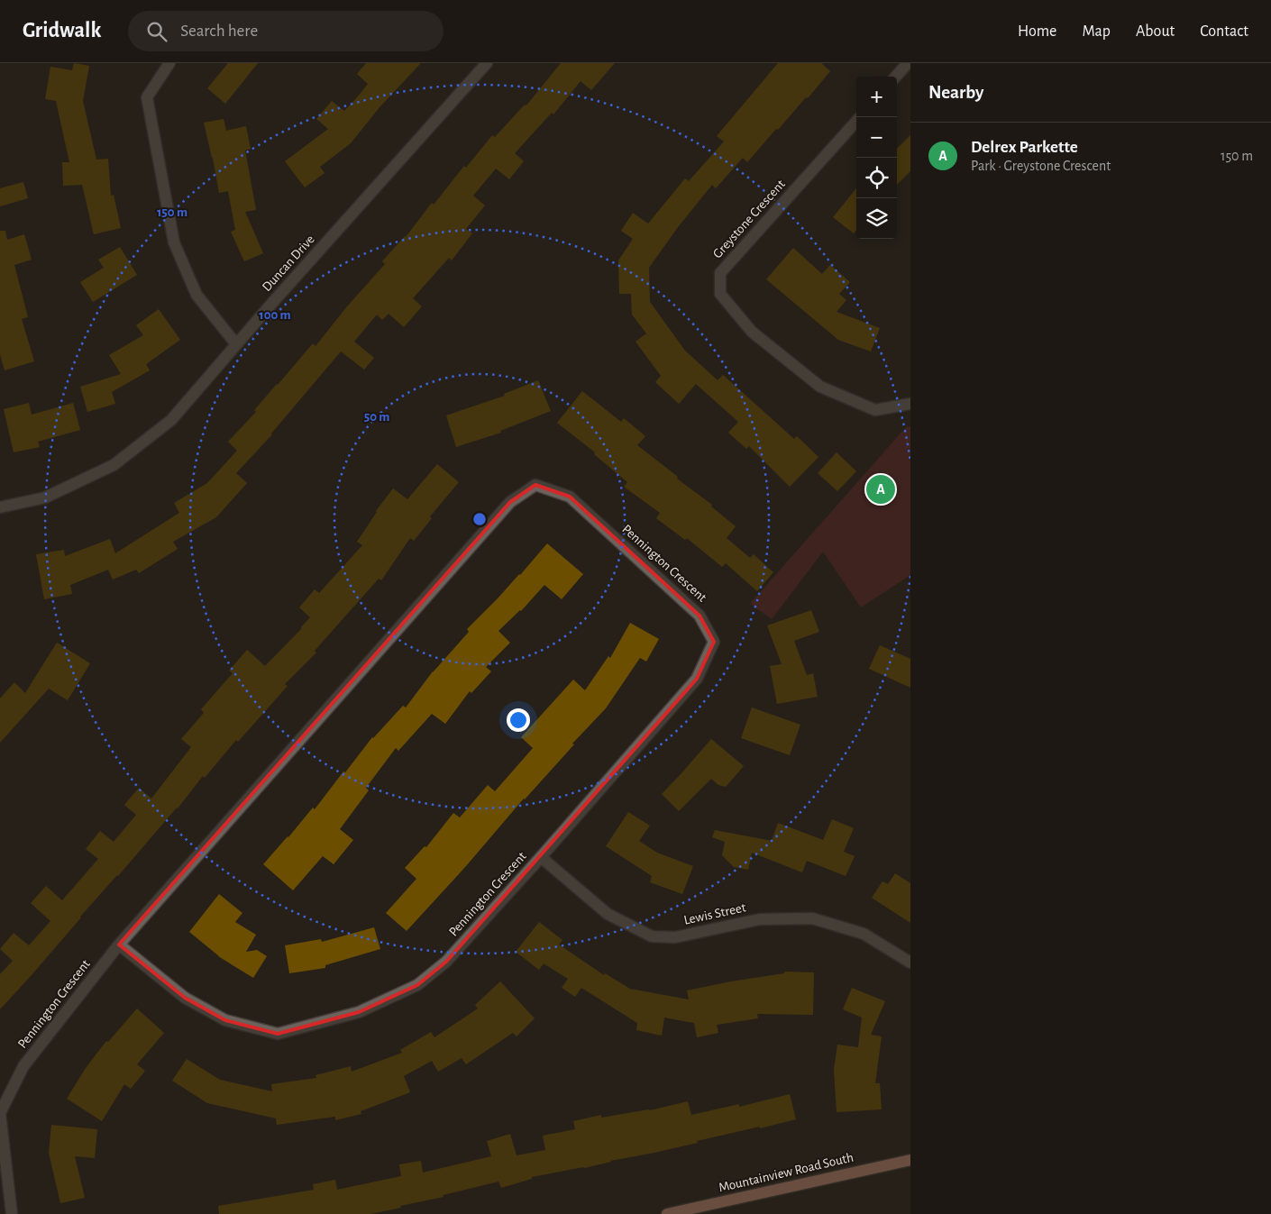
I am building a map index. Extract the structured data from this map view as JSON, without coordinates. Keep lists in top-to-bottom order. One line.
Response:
{"streets":{"main road":["Mountainview Road South"],"street":["Greystone Crescent","Duncan Drive","Pennington Crescent","Lewis Street"]},"crossings":[["Pennington Crescent","Lewis Street"]],"page":{"header":"Gridwalk","search":"Search here","nav":["Home","Map","About","Contact"],"heading":"Nearby","map_buttons":["+","−"],"list":[{"mark":"A","name":"Delrex Parkette","note":"Park · Greystone Crescent","value":"150 m"}],"pins":"A"},"rings":["150 m","100 m","50 m"]}
